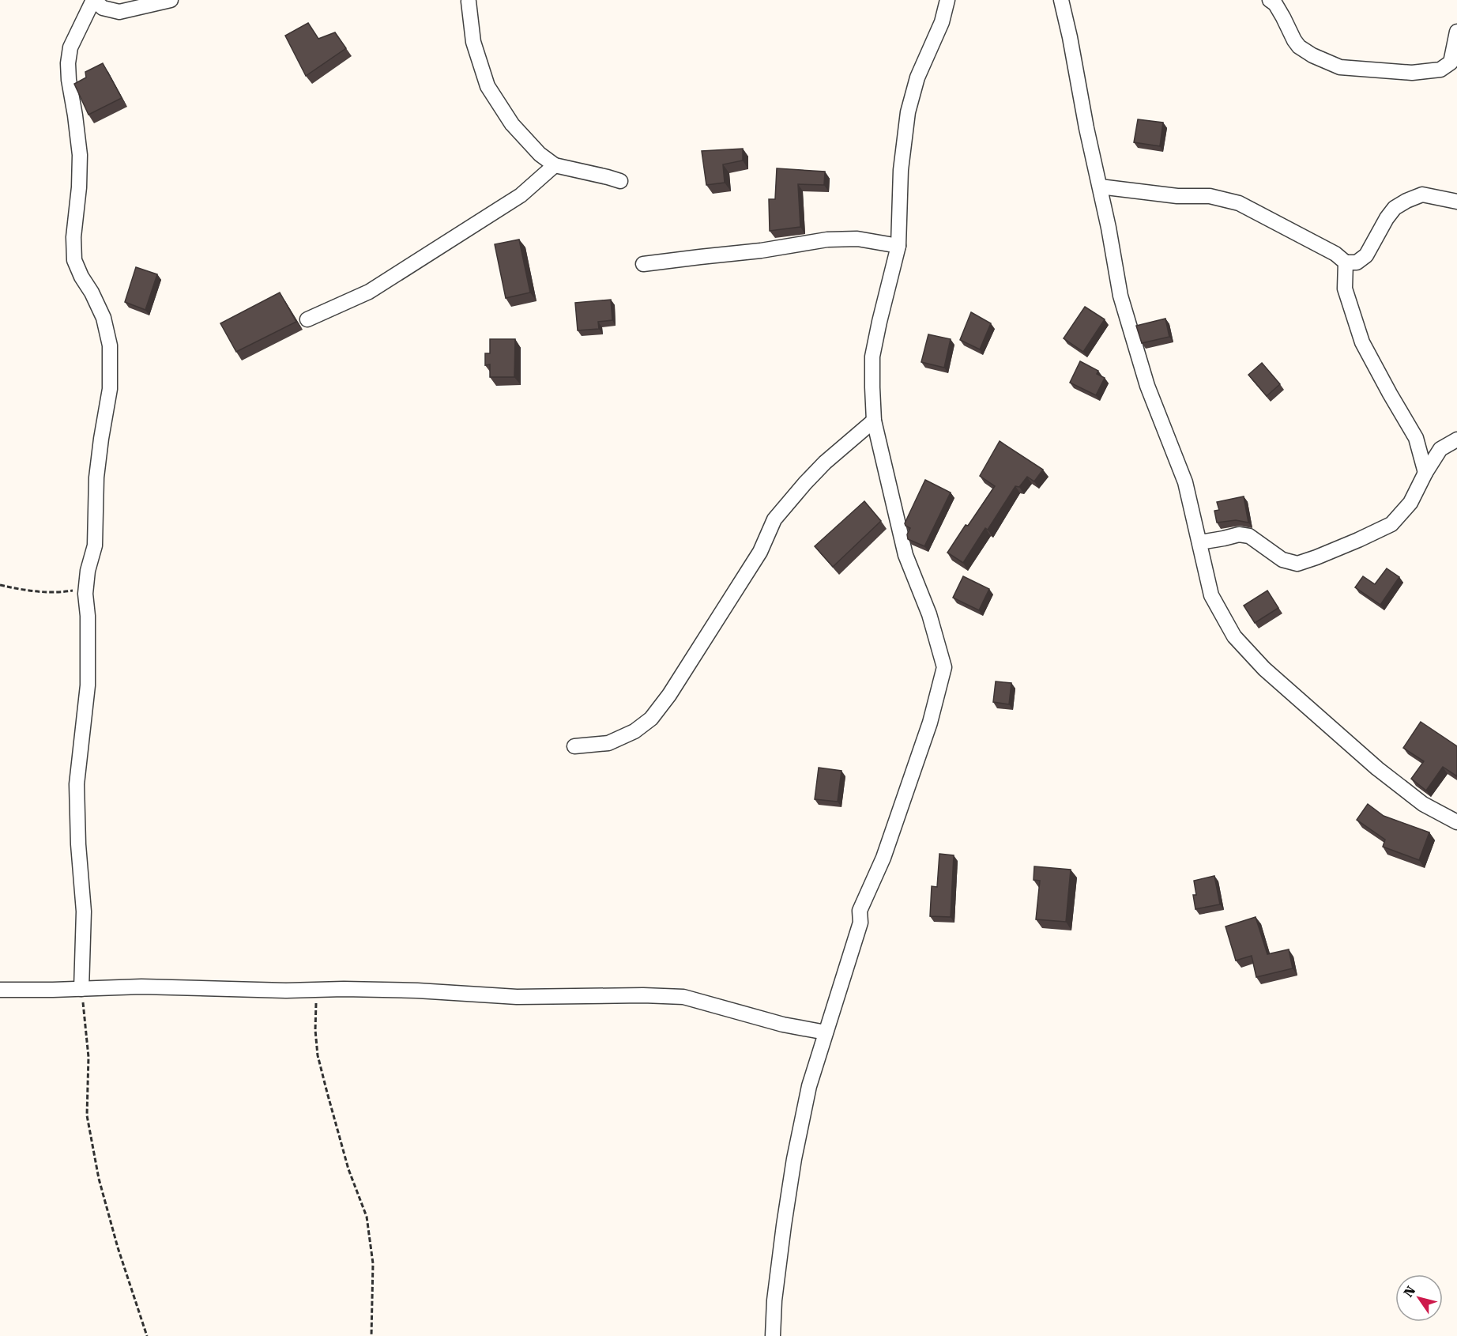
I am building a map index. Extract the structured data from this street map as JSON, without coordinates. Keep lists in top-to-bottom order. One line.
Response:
{"north":"top left"}
